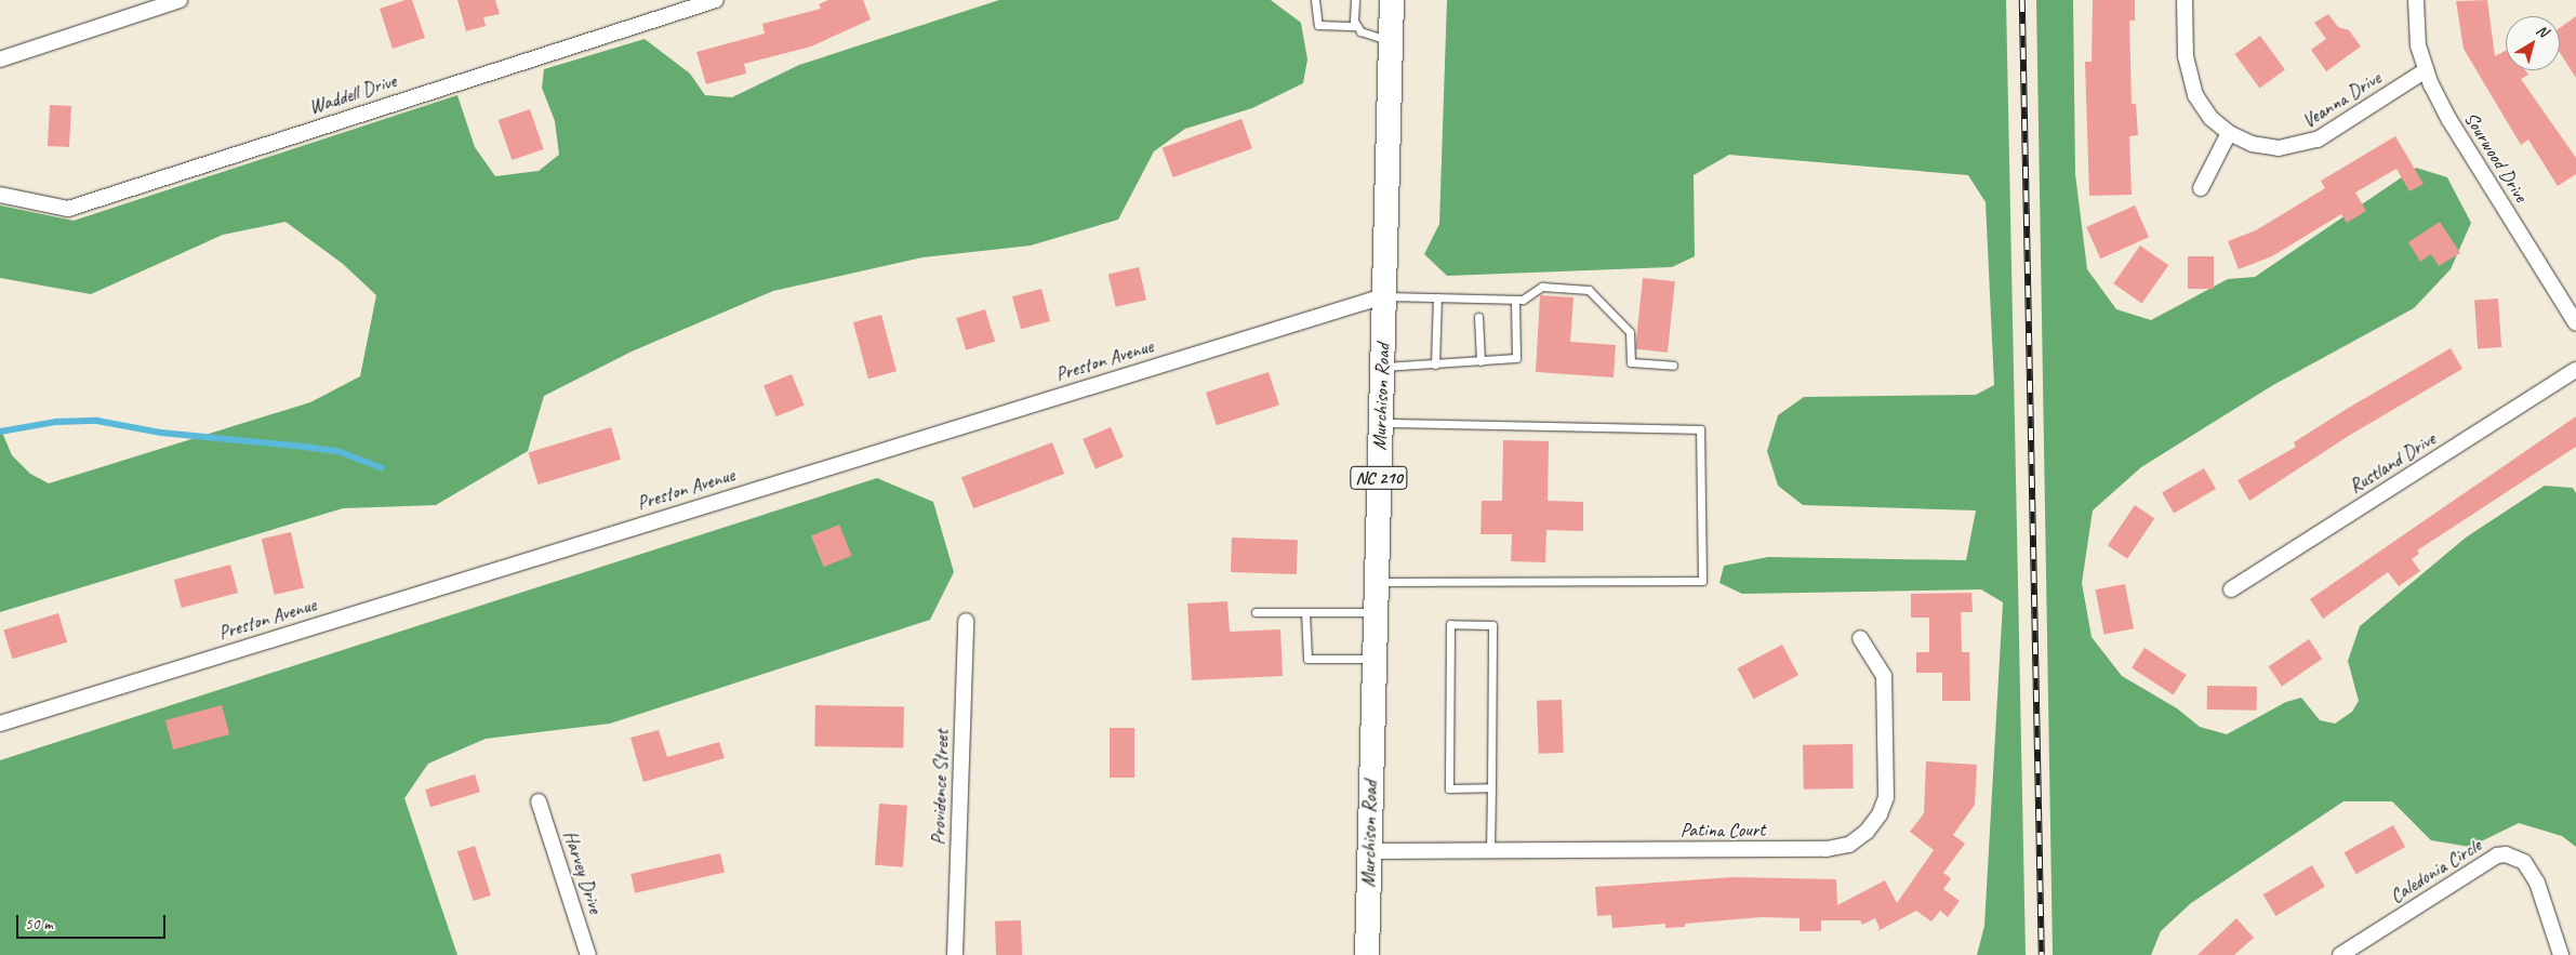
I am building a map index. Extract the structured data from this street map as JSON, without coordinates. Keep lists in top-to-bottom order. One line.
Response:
{"streets":{"main road":["Murchison Road","NC 210"],"street":["Waddell Drive","Veanna Drive","Sourwood Drive","Preston Avenue","Rustland Drive","Providence Street","Patina Court","Caledonia Circle","Harvey Drive"]},"crossings":[["Veanna Drive","Sourwood Drive"],["Preston Avenue","Murchison Road"],["Murchison Road","Patina Court"]],"scale_bar":"50 m","north":"top right"}
